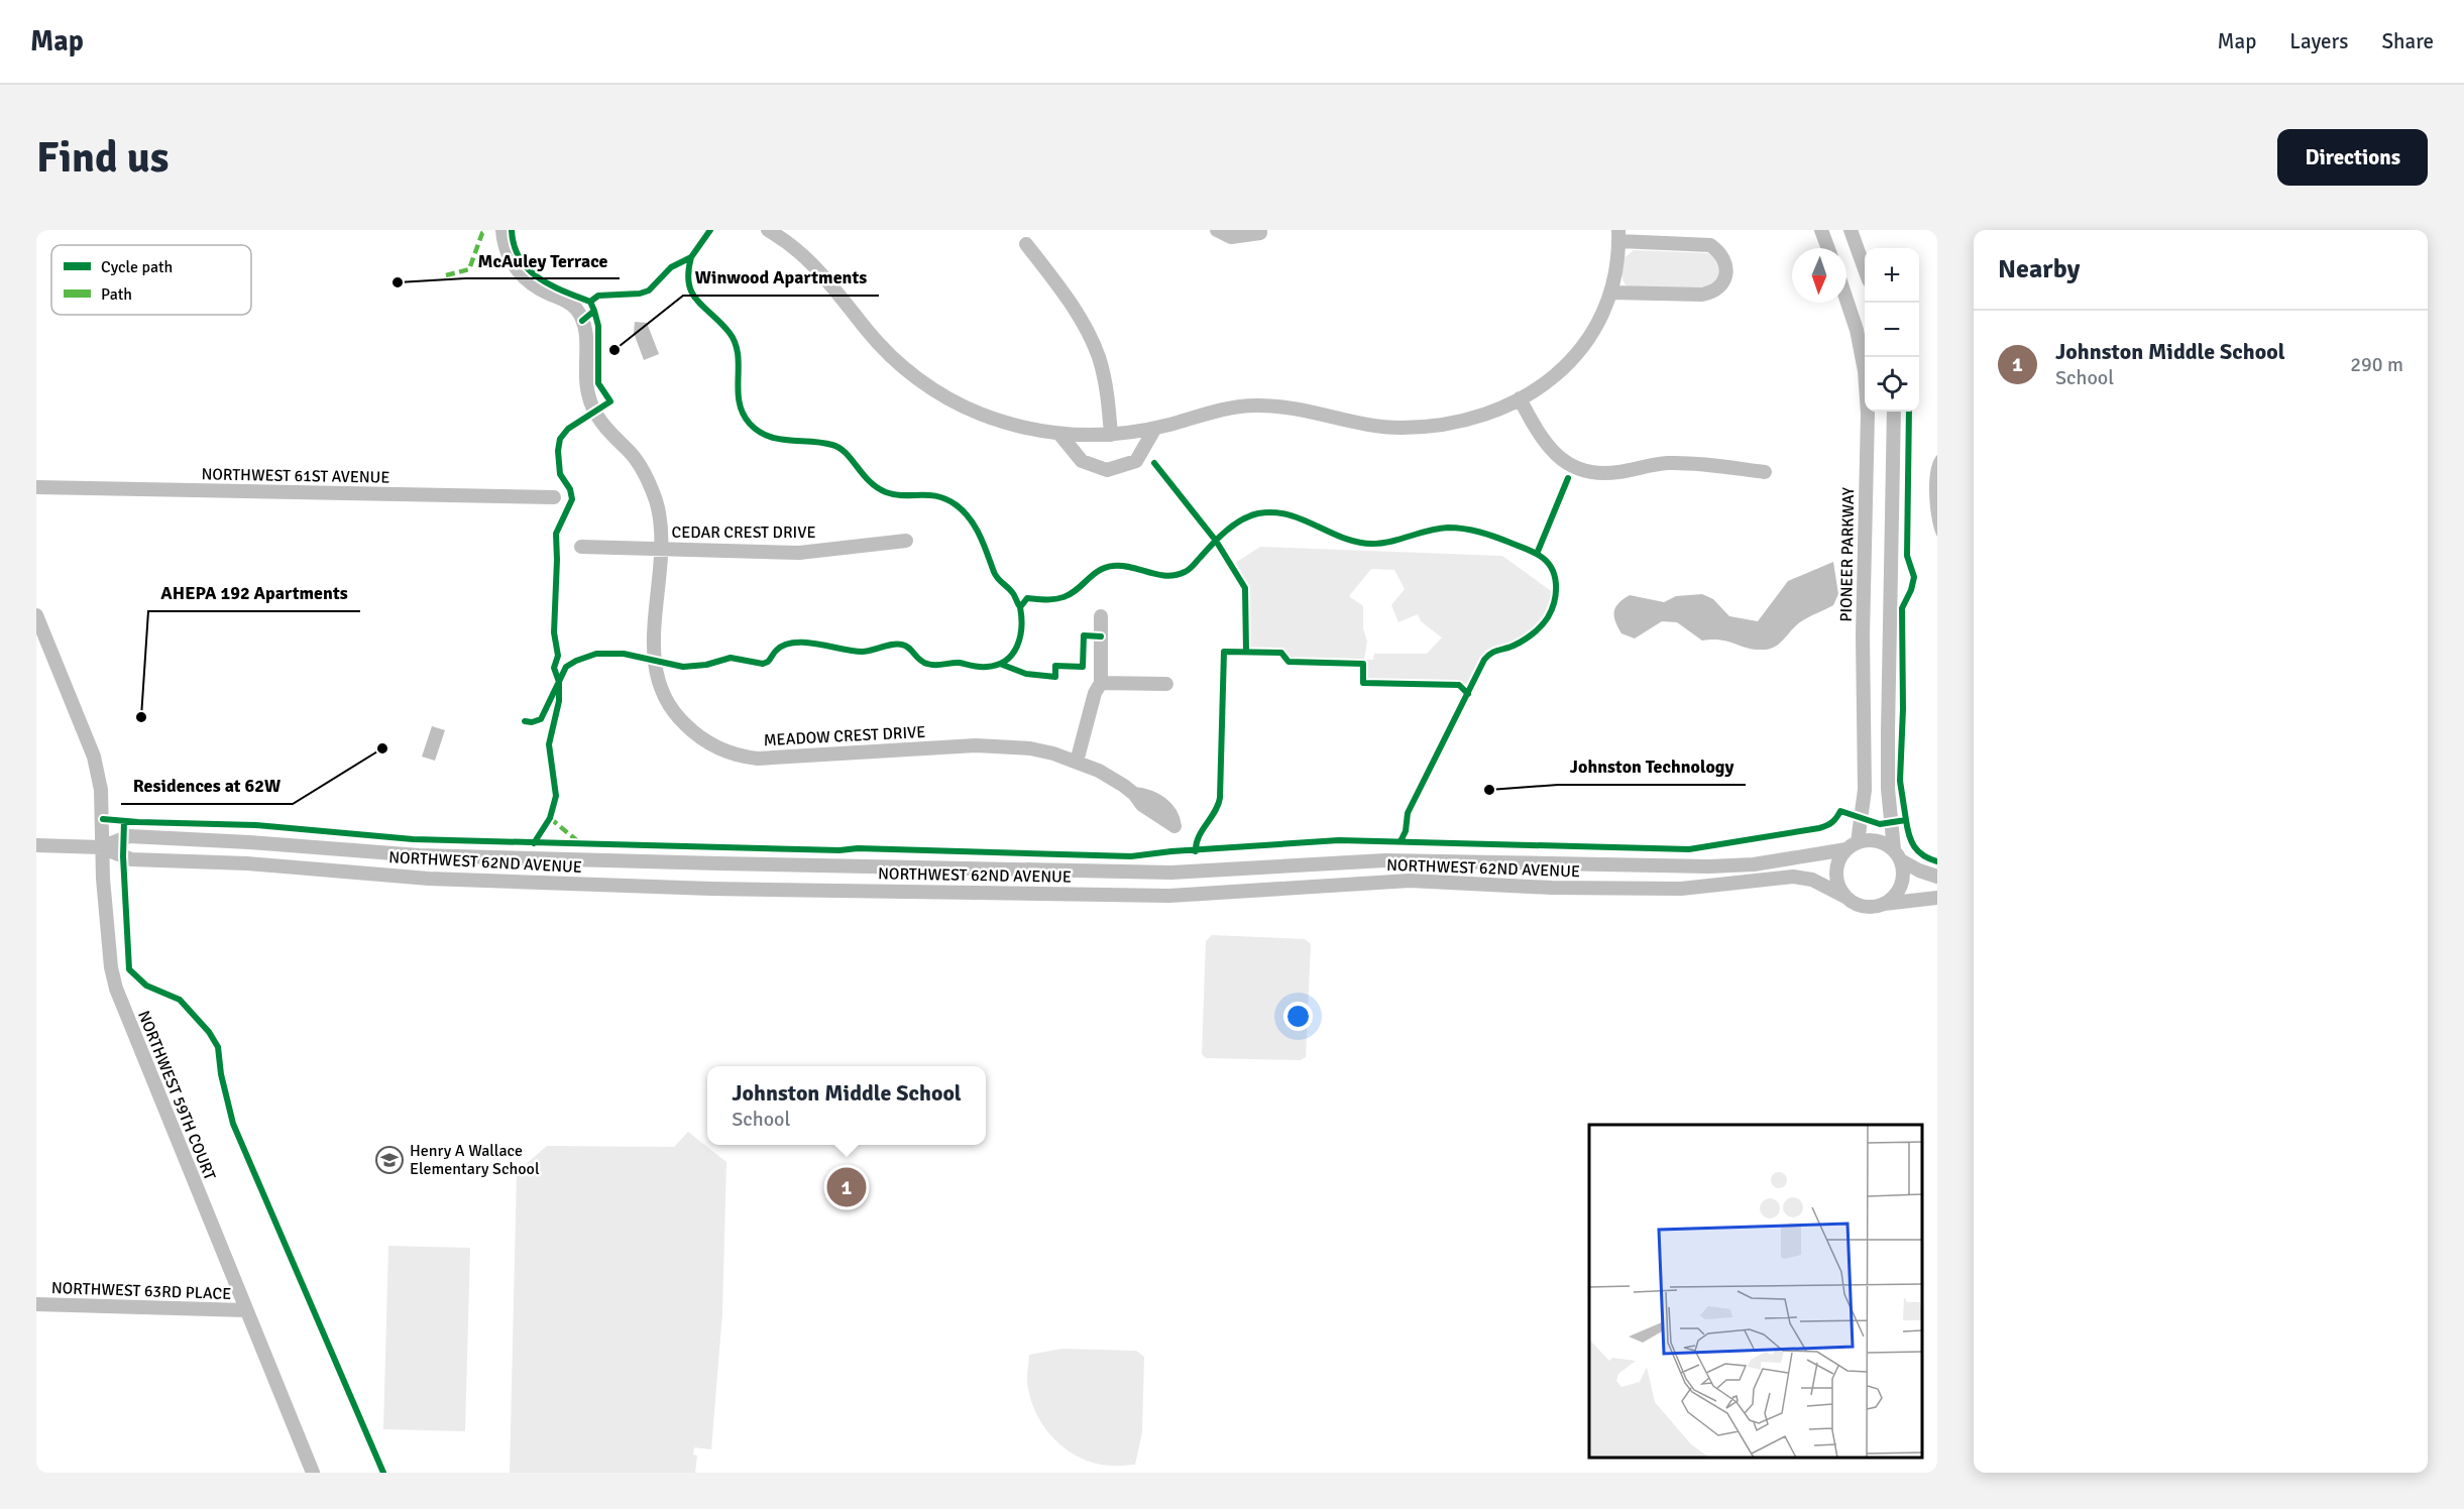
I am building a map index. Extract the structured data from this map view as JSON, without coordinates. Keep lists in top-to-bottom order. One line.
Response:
{"streets":{"street":["NORTHWEST 61ST AVENUE","CEDAR CREST DRIVE","PIONEER PARKWAY","MEADOW CREST DRIVE","NORTHWEST 62ND AVENUE","NORTHWEST 59TH COURT","NORTHWEST 63RD PLACE"]},"crossings":[["CEDAR CREST DRIVE","MEADOW CREST DRIVE"],["PIONEER PARKWAY","NORTHWEST 62ND AVENUE"],["NORTHWEST 62ND AVENUE","NORTHWEST 59TH COURT"],["NORTHWEST 59TH COURT","NORTHWEST 63RD PLACE"]],"places":{"other":["McAuley Terrace","Winwood Apartments","AHEPA 192 Apartments","Residences at 62W","Johnston Technology"],"school or university":["Henry A Wallace Elementary School"]},"legend":["Cycle path","Path"],"north":"bottom","page":{"header":"Map","nav":["Map","Layers","Share"],"buttons":"Directions","title":"Find us","heading":"Nearby","map_buttons":["+","−"],"list":[{"mark":"1","name":"Johnston Middle School","note":"School","value":"290 m"}],"popup":["Johnston Middle School","School"],"pins":"1"}}
